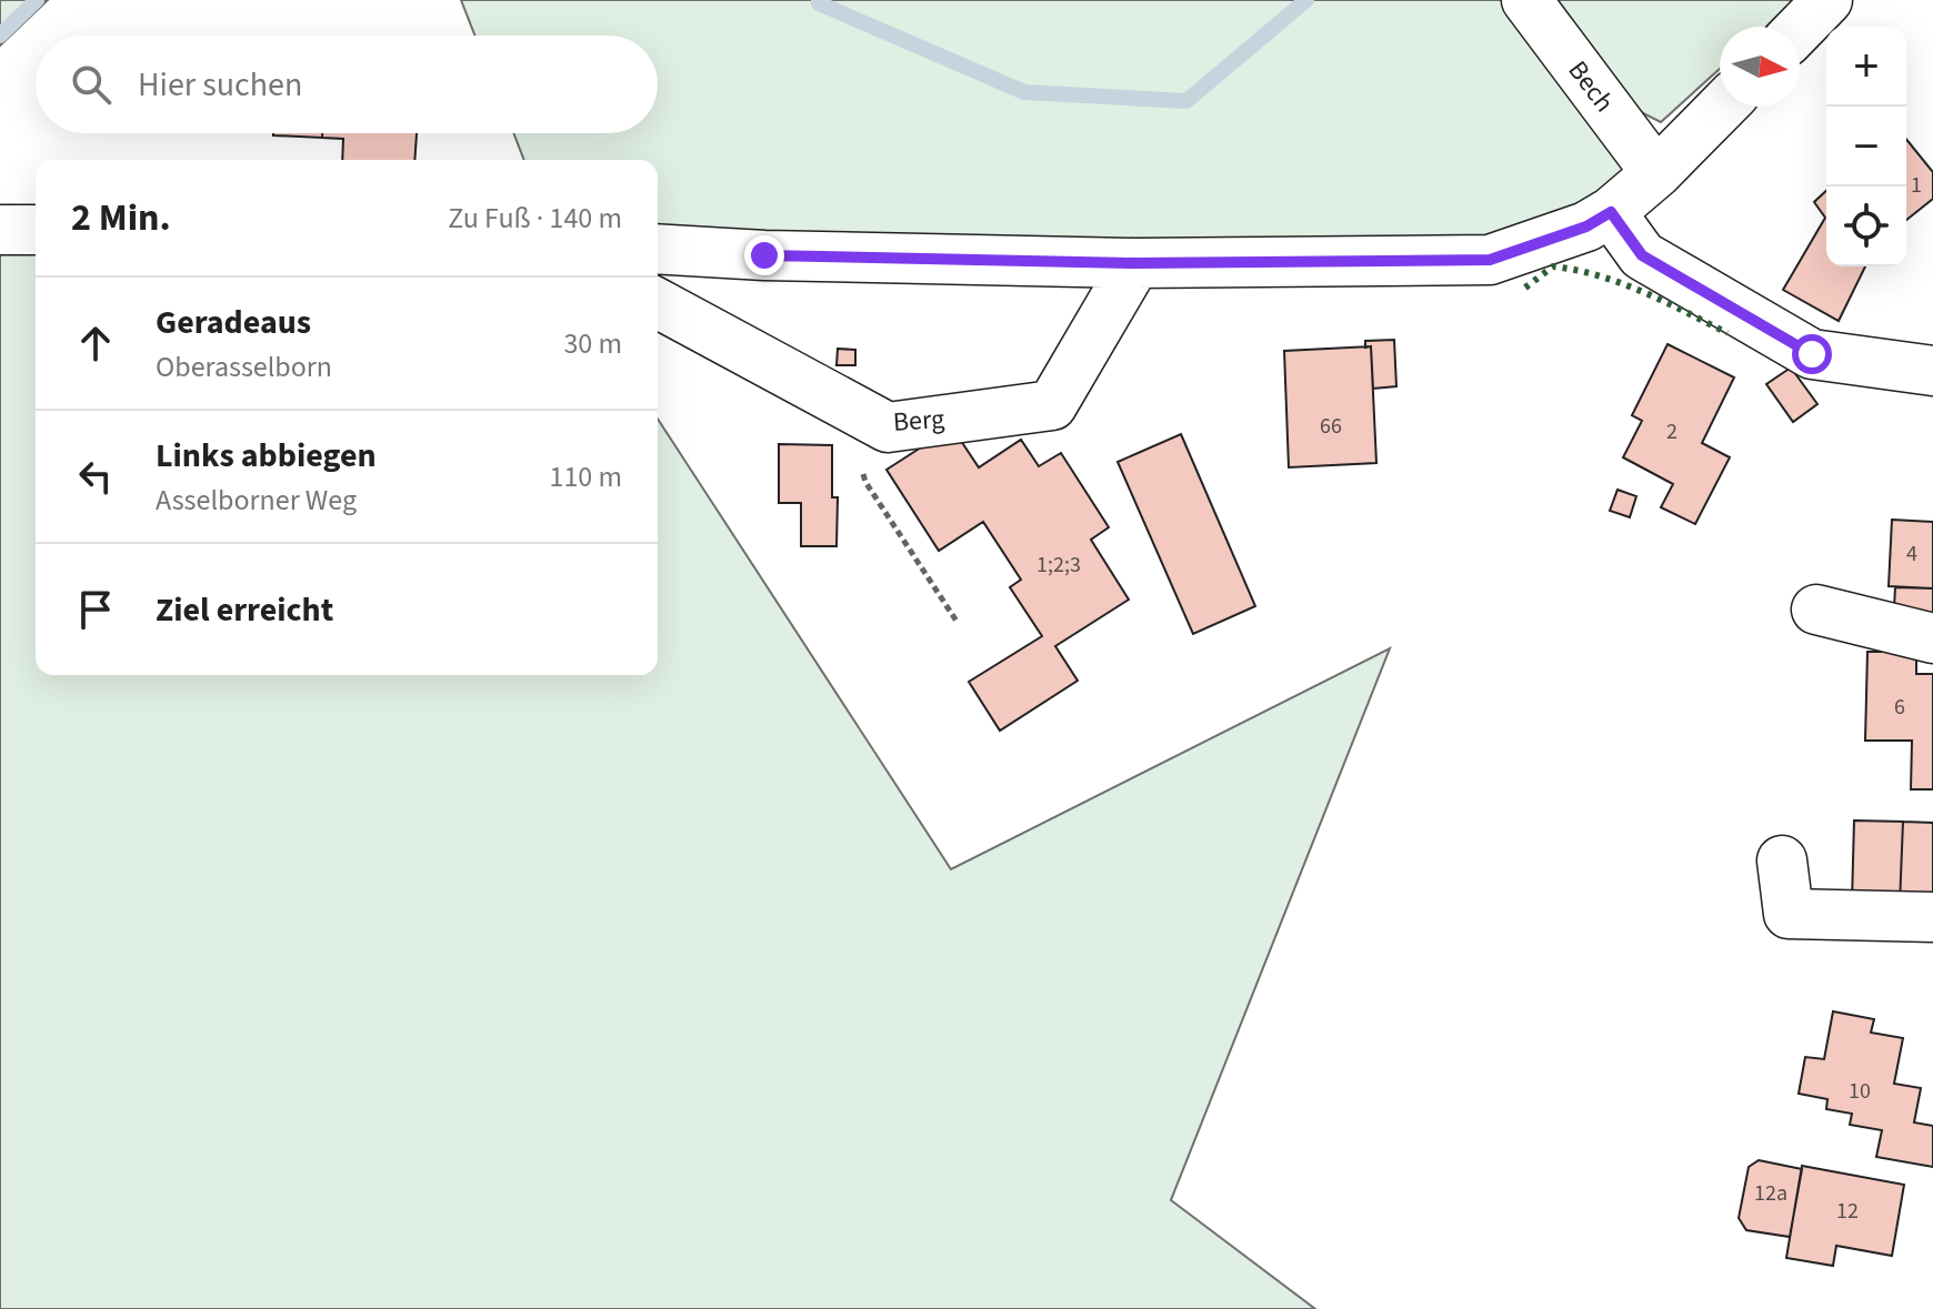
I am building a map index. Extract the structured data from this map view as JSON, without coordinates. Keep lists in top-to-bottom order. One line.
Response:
{"streets":{"street":["Bech","Berg"]},"house_numbers":["1","66","2","4","1;2;3","6","10","12a","12"],"north":"right","page":{"map_buttons":["+","−"],"search":"Hier suchen","heading":["2 Min.","Zu Fuß · 140 m"],"list":[["Geradeaus","Oberasselborn","30 m"],["Links abbiegen","Asselborner Weg","110 m"],"Ziel erreicht"]}}
